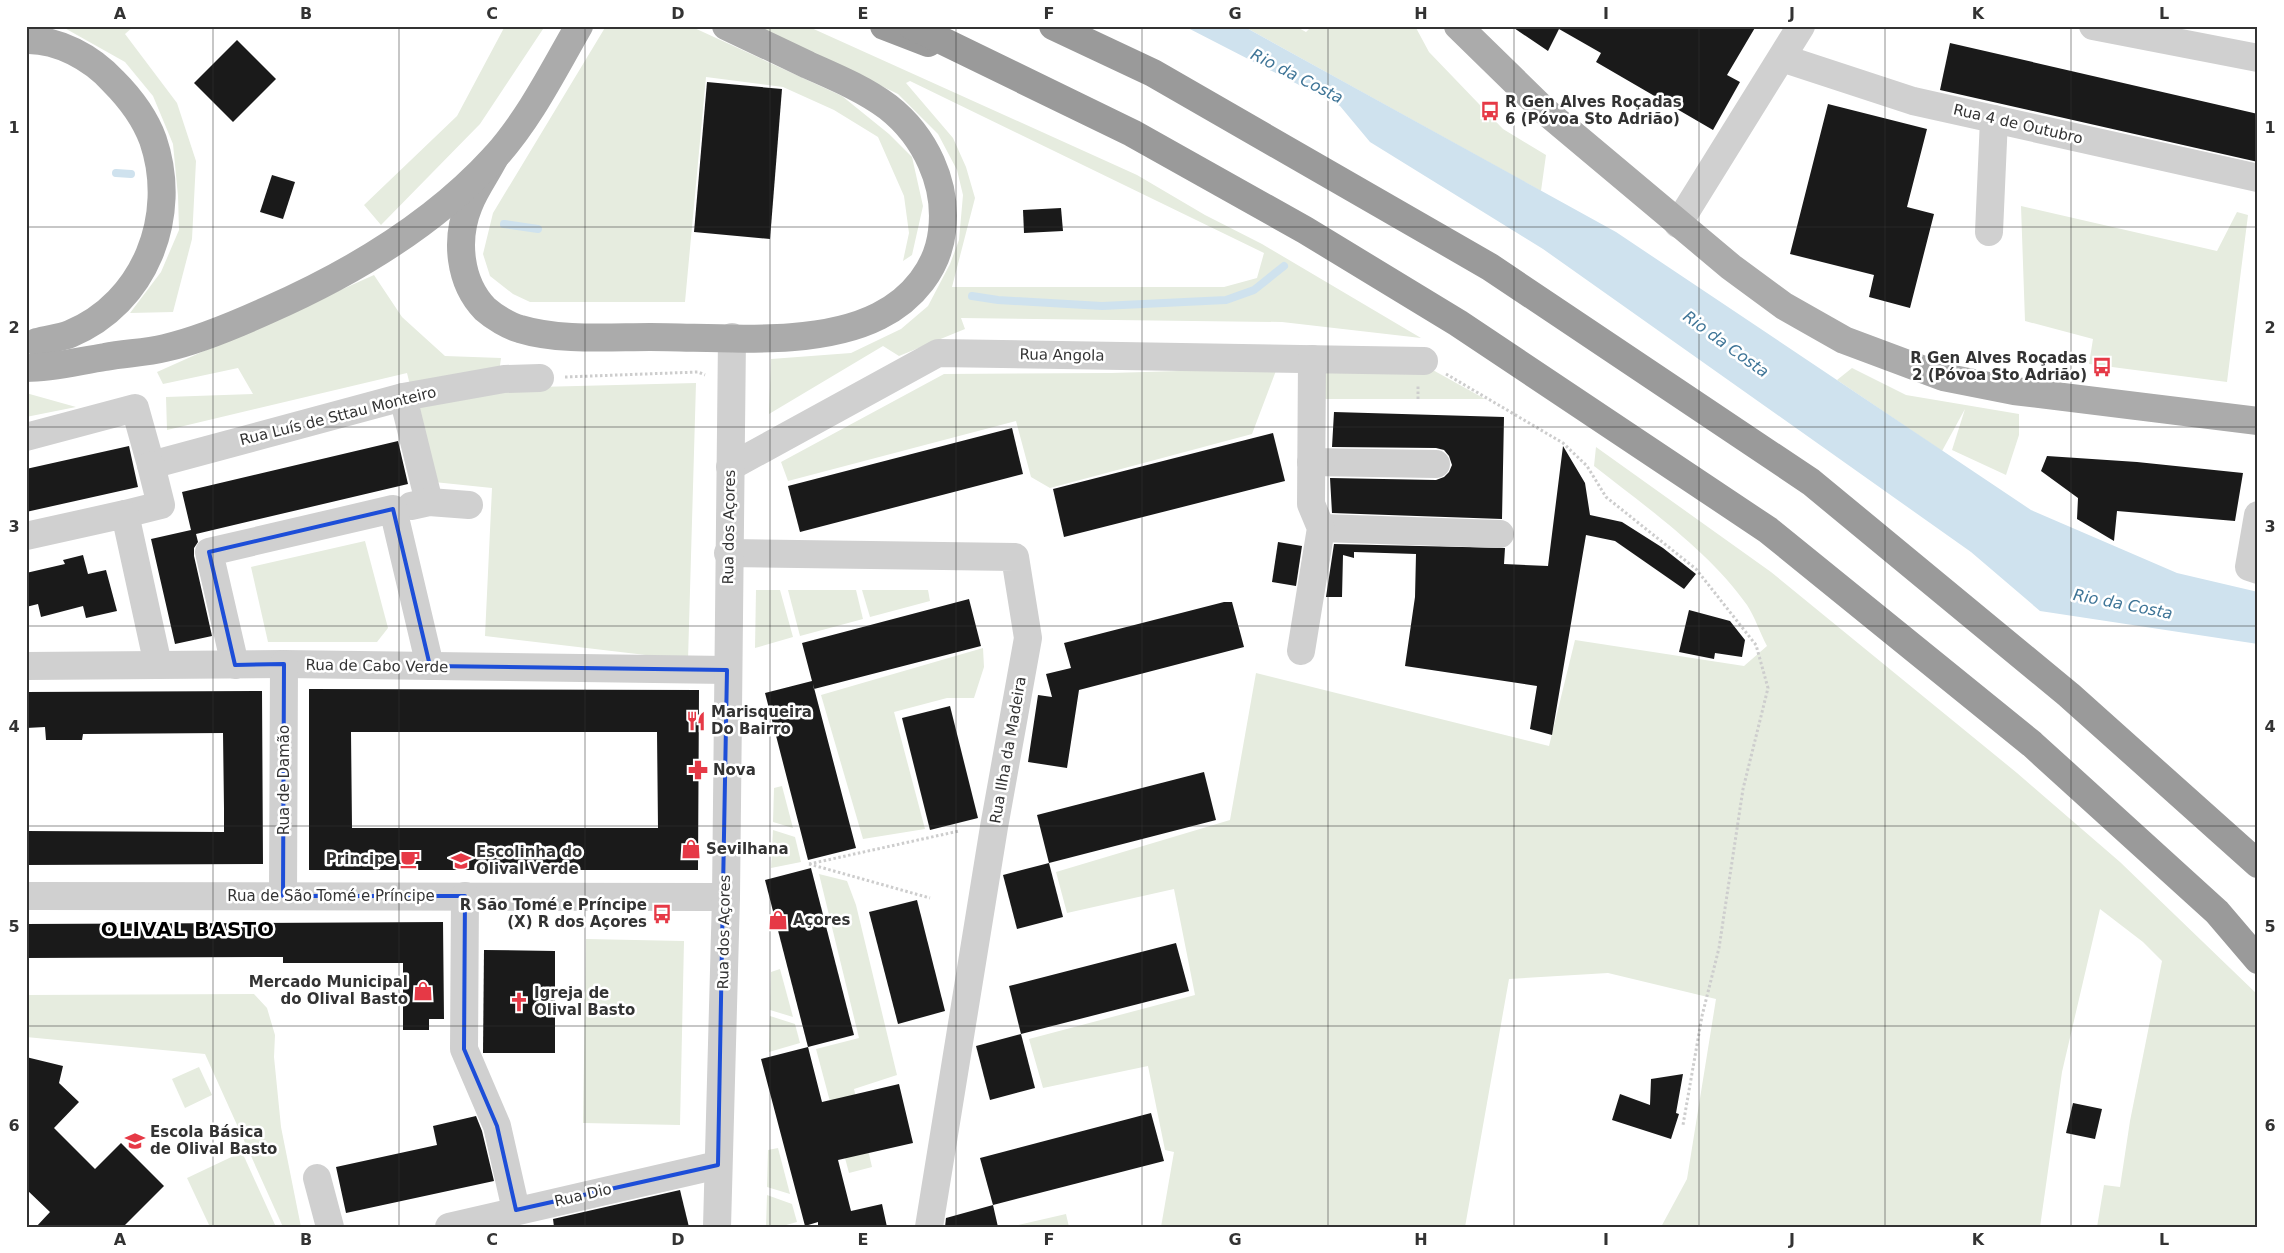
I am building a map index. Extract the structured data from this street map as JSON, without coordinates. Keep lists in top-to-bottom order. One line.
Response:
{"streets":{"street":["Rua 4 de Outubro","Rua Angola","Rua Luís de Sttau Monteiro","Rua dos Açores","Rua de Cabo Verde","Rua Ilha da Madeira","Rua de Damão","Rua de São Tomé e Príncipe","Rua Dio"]},"crossings":[["Rua Angola","Rua dos Açores"],["Rua dos Açores","Rua de Cabo Verde"],["Rua dos Açores","Rua Ilha da Madeira"],["Rua dos Açores","Rua de São Tomé e Príncipe"],["Rua dos Açores","Rua Dio"],["Rua de Cabo Verde","Rua de Damão"],["Rua de Damão","Rua de São Tomé e Príncipe"]],"districts":["OLIVAL BASTO"],"water":["Rio da Costa"],"places":{"bus stop":["R Gen Alves Roçadas 6 (Póvoa Sto Adrião)","R Gen Alves Roçadas 2 (Póvoa Sto Adrião)","R São Tomé e Príncipe (X) R dos Açores"],"restaurant":["Marisqueira Do Bairro"],"pharmacy":["Nova"],"shop":["Sevilhana","Açores","Mercado Municipal do Olival Basto"],"cafe":["Principe"],"school or university":["Escolinha do Olival Verde","Escola Básica de Olival Basto"],"church":["Igreja de Olival Basto"]},"grid":{"columns":["A","B","C","D","E","F","G","H","I","J","K","L"],"rows":["1","2","3","4","5","6"]}}
